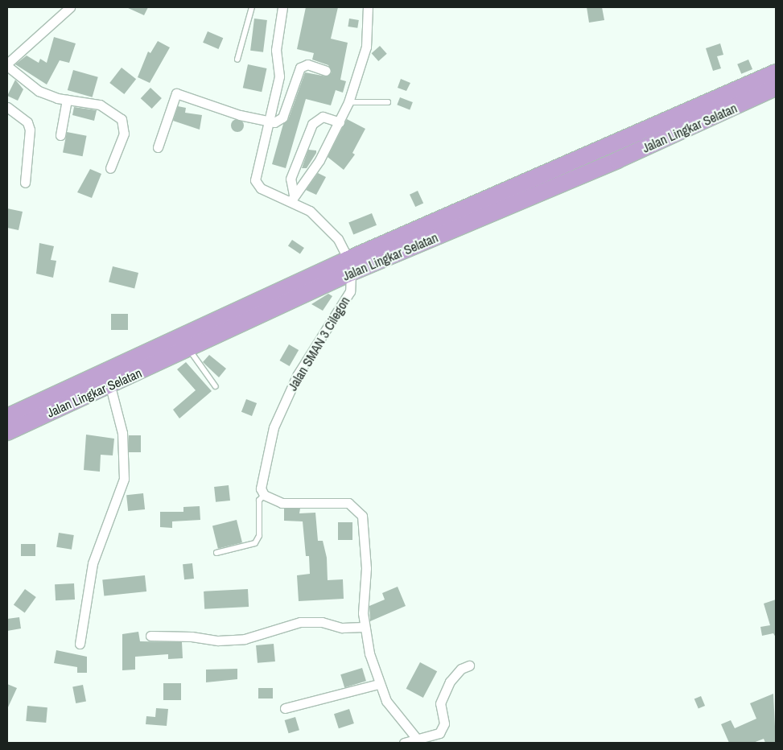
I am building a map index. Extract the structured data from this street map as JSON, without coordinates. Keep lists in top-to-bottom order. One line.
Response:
{"streets":{"highway":["Jalan Lingkar Selatan"],"street":["Jalan SMAN 3 Cilegon"]},"crossings":[["Jalan Lingkar Selatan","Jalan SMAN 3 Cilegon"]]}
